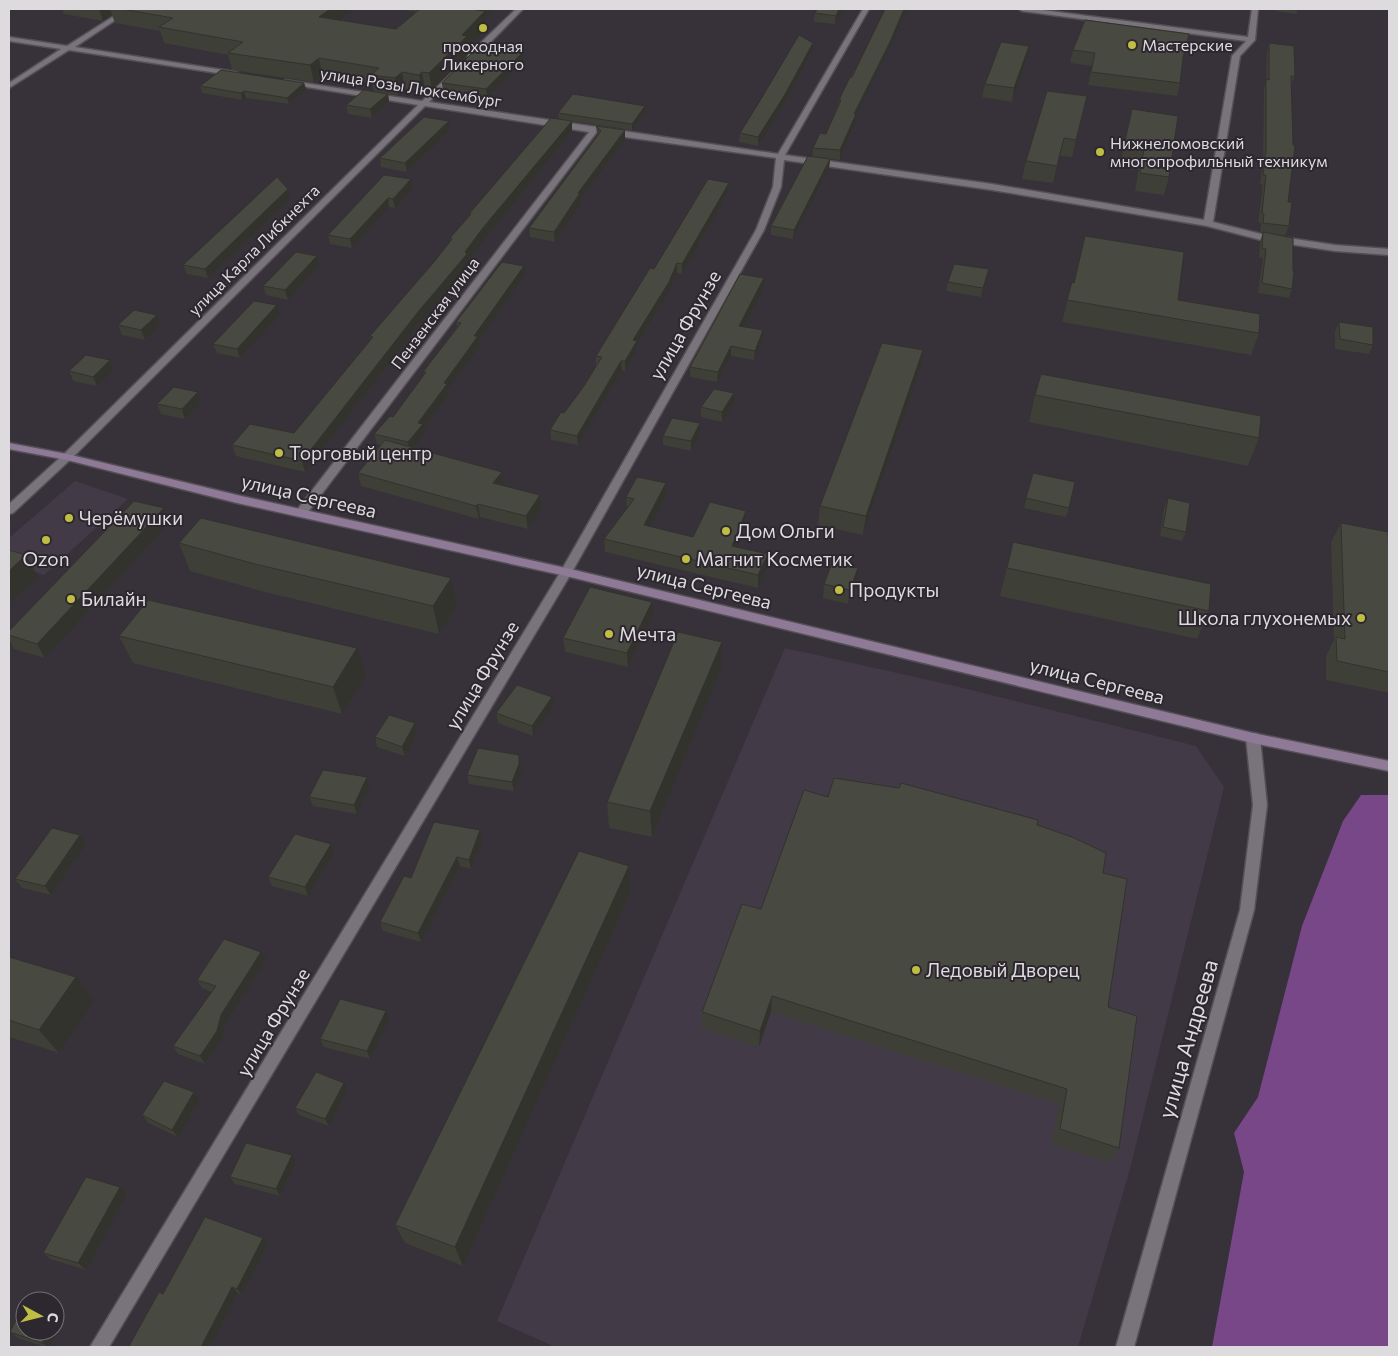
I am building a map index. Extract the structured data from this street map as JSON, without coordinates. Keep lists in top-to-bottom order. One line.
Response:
{"streets":{"main road":["улица Сергеева"],"street":["улица Розы Люксембург","улица Карла Либкнехта","Пензенская улица","улица Фрунзе","улица Андреева"]},"crossings":[["улица Розы Люксембург","улица Карла Либкнехта"],["улица Розы Люксембург","Пензенская улица"],["улица Розы Люксембург","улица Фрунзе"],["улица Карла Либкнехта","улица Сергеева"],["Пензенская улица","улица Сергеева"],["улица Фрунзе","улица Сергеева"],["улица Сергеева","улица Андреева"]],"places":["проходная Ликерного","Мастерские","Нижнеломовский многопрофильный техникум","Торговый центр","Черёмушки","Дом Ольги","Ozon","Магнит Косметик","Продукты","Билайн","Школа глухонемых","Мечта","Ледовый Дворец"],"north":"right"}
